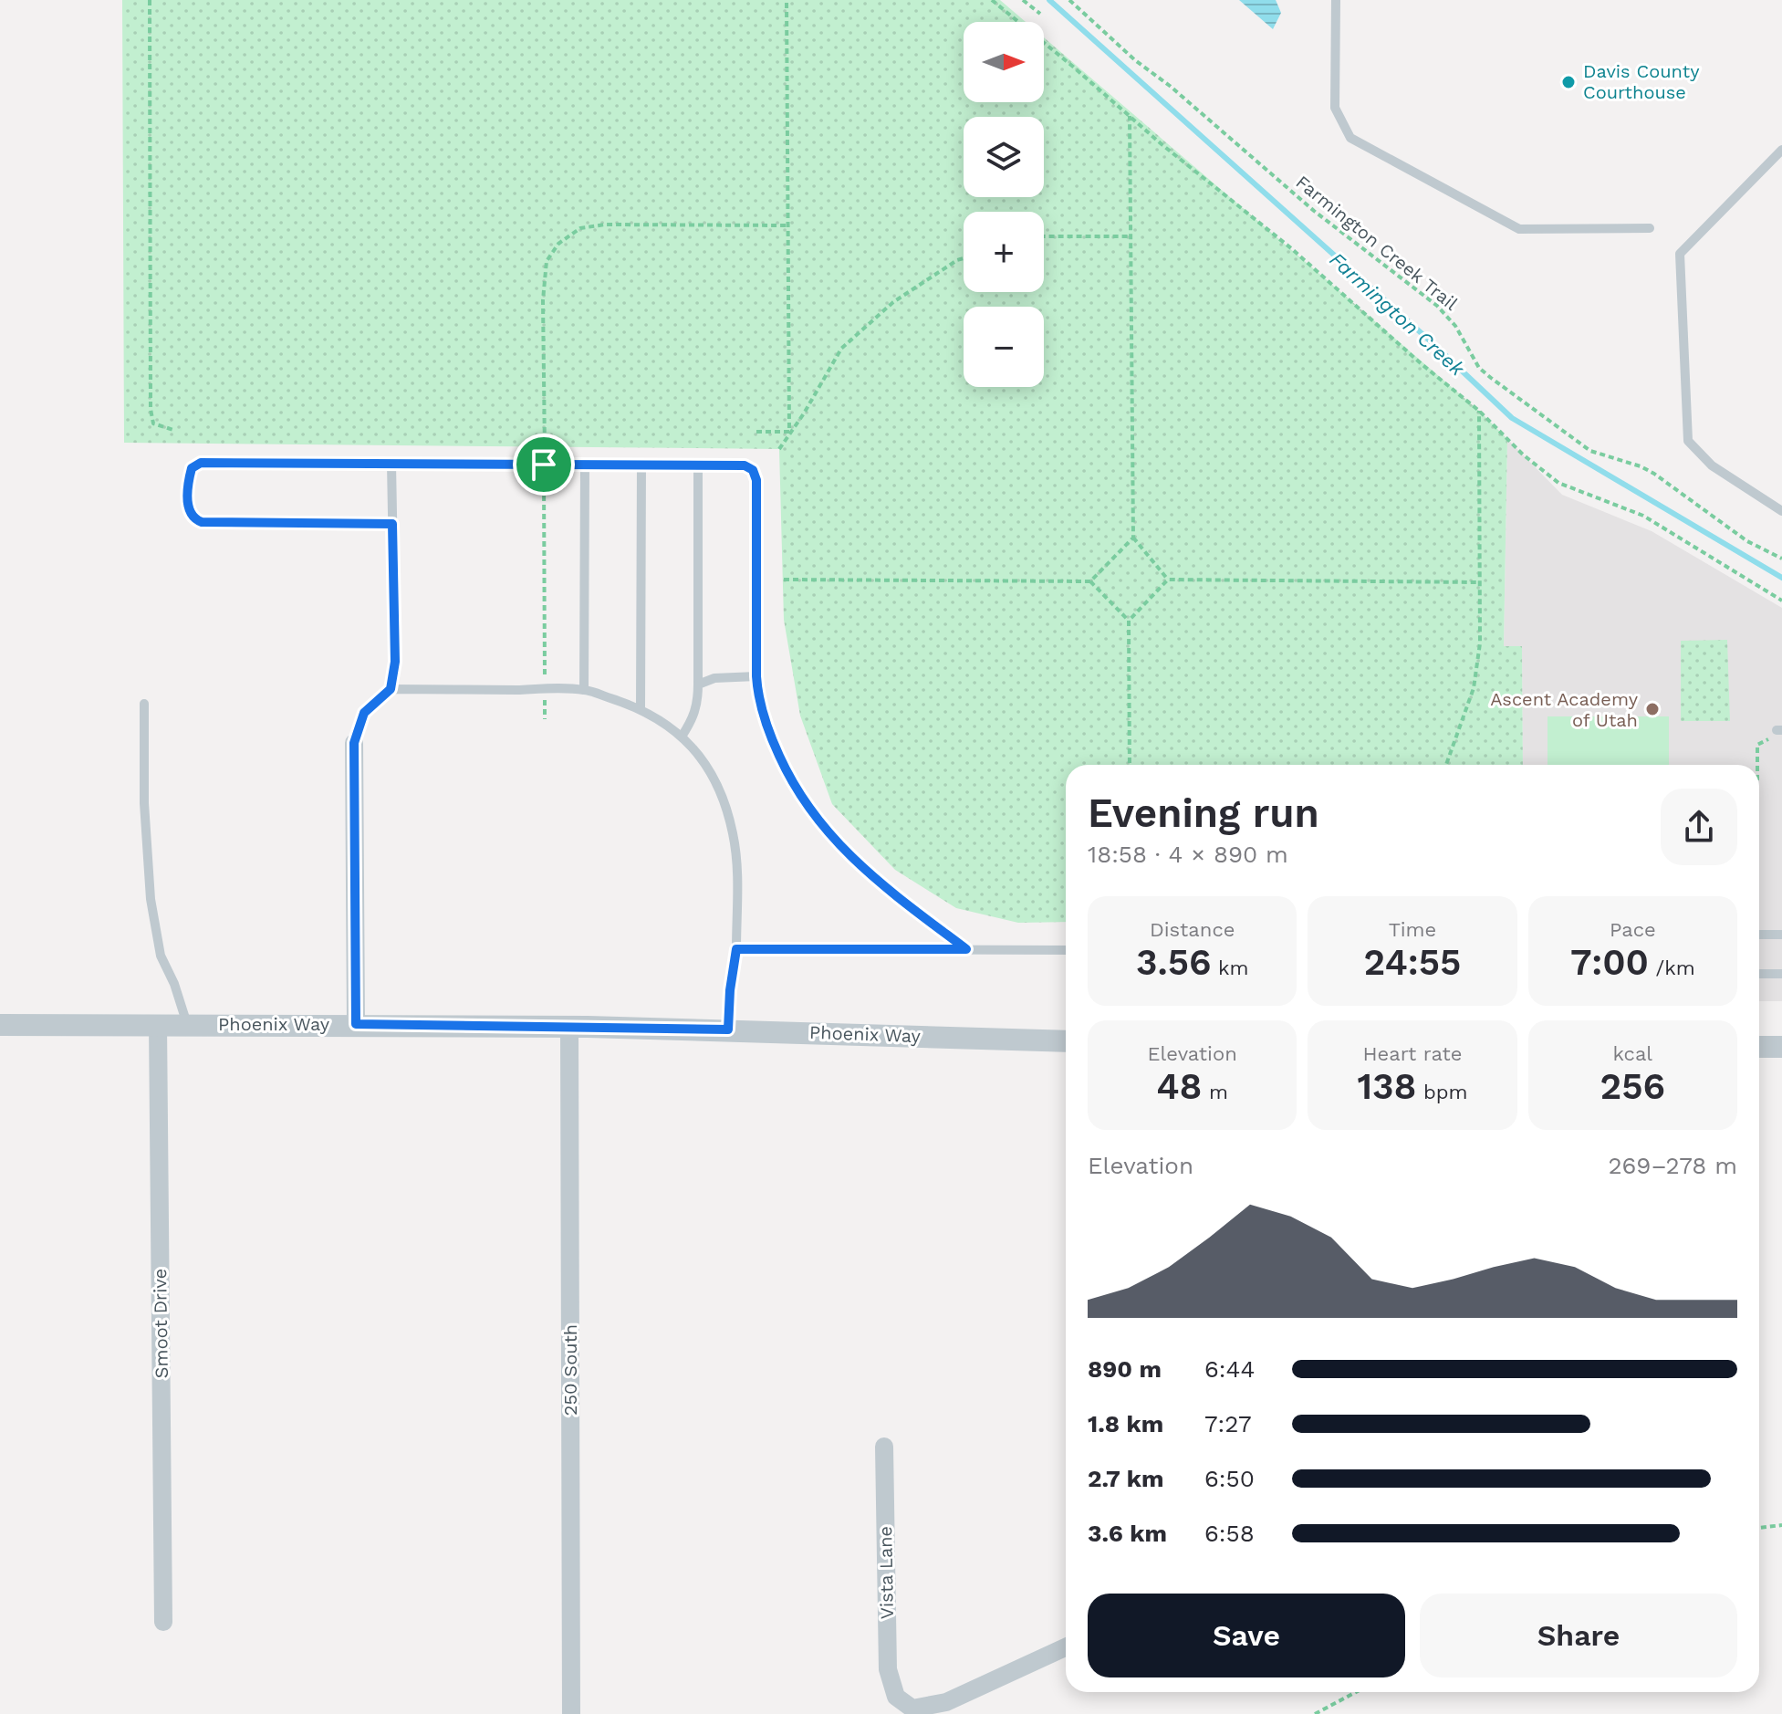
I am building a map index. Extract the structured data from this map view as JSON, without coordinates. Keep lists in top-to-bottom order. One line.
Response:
{"streets":{"street":["Phoenix Way","Smoot Drive","250 South","Vista Lane"],"path":["Farmington Creek Trail"]},"crossings":[["Phoenix Way","Smoot Drive"],["Phoenix Way","250 South"]],"water":["Farmington Creek"],"places":["Davis County Courthouse","Ascent Academy of Utah"],"north":"right","page":{"map_buttons":["+","−"],"heading":["Evening run","18:58 · 4 × 890 m"],"stats":[["Distance","3.56 km"],["Time","24:55"],["Pace","7:00 /km"],["Elevation","48 m"],["Heart rate","138 bpm"],["kcal","256"]],"chart":["Elevation","269–278 m"],"list":[{"name":"890 m","note":"6:44"},{"name":"1.8 km","note":"7:27"},{"name":"2.7 km","note":"6:50"},{"name":"3.6 km","note":"6:58"}],"buttons":["Save","Share"]}}
